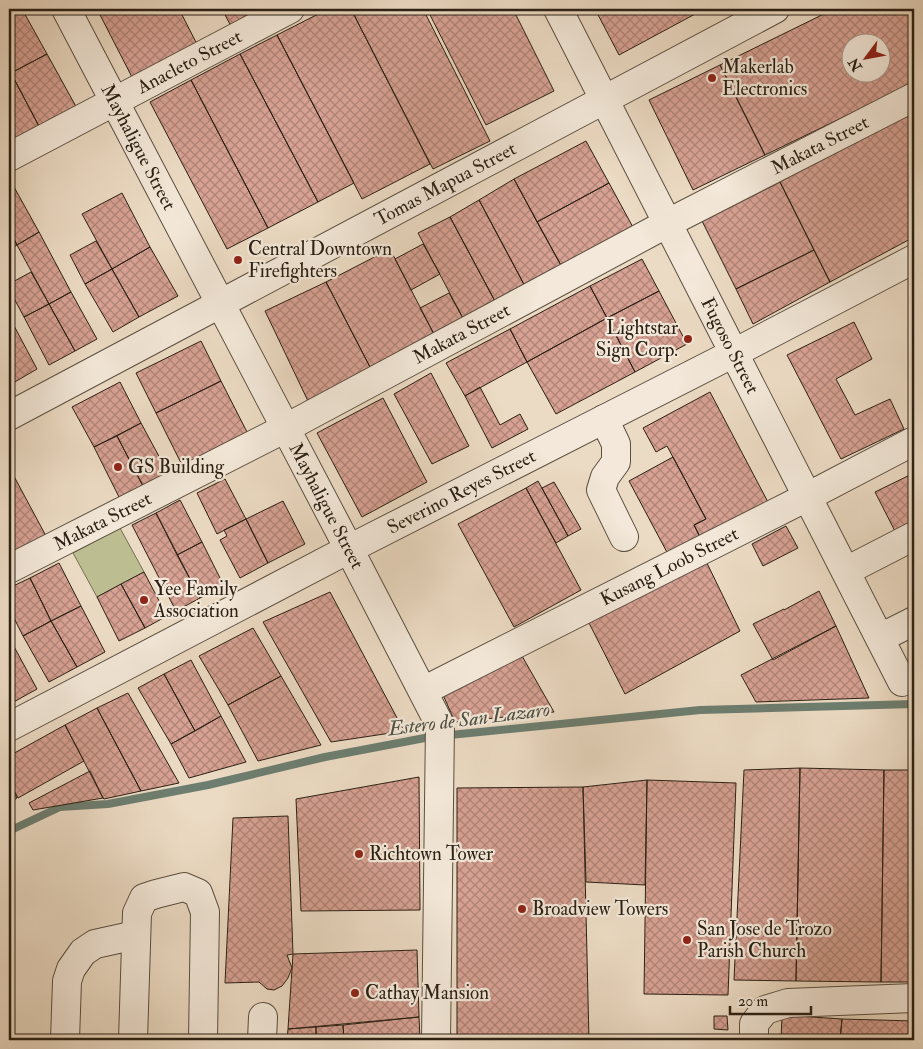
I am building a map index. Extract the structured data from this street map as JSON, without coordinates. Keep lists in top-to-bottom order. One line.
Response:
{"streets":{"street":["Anacleto Street","Makata Street","Mayhaligue Street","Tomas Mapua Street","Fugoso Street","Severino Reyes Street","Kusang Loob Street"]},"crossings":[["Anacleto Street","Mayhaligue Street"],["Makata Street","Mayhaligue Street"],["Makata Street","Fugoso Street"],["Mayhaligue Street","Tomas Mapua Street"],["Mayhaligue Street","Severino Reyes Street"],["Mayhaligue Street","Kusang Loob Street"],["Tomas Mapua Street","Fugoso Street"],["Fugoso Street","Severino Reyes Street"],["Fugoso Street","Kusang Loob Street"]],"water":["Estero de San Lazaro"],"places":["Makerlab Electronics","Central Downtown Firefighters","Lightstar Sign Corp.","GS Building","Yee Family Association","Richtown Tower","Broadview Towers","San Jose de Trozo Parish Church","Cathay Mansion"],"scale_bar":"20 m","north":"bottom left"}
